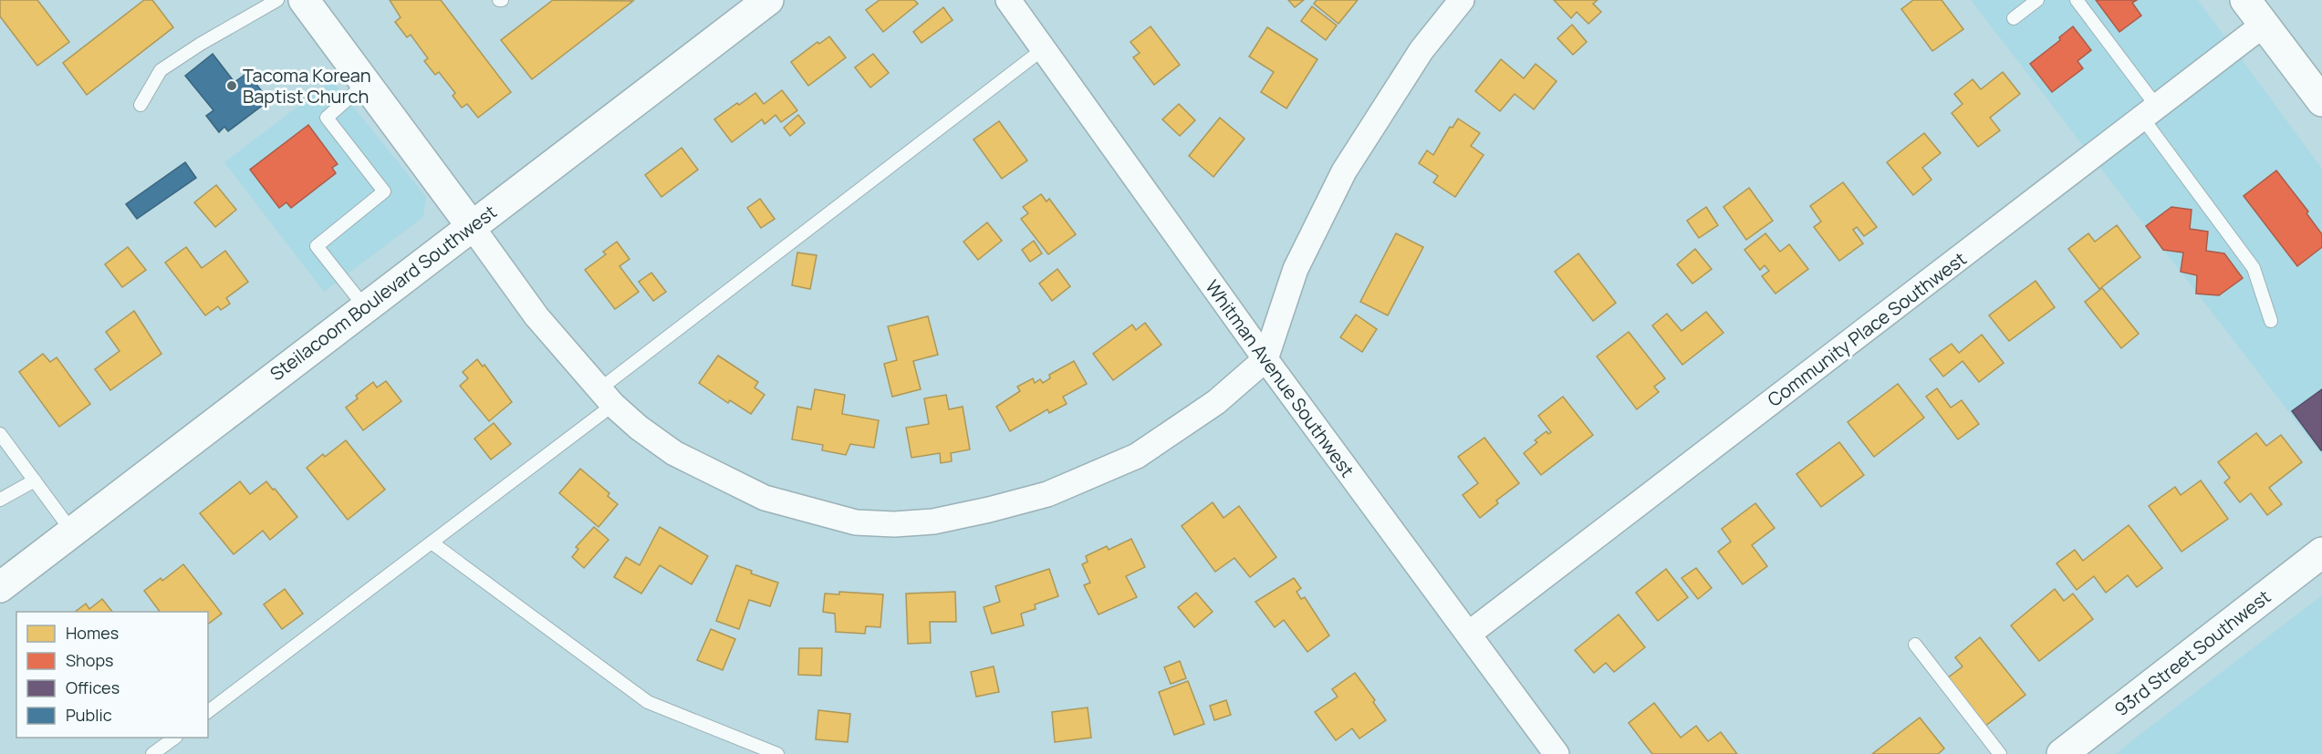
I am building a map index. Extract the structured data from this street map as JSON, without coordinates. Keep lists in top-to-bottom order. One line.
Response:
{"streets":{"main road":["Steilacoom Boulevard Southwest","93rd Street Southwest"],"street":["Community Place Southwest","Whitman Avenue Southwest"]},"crossings":[["Community Place Southwest","Whitman Avenue Southwest"]],"places":["Tacoma Korean Baptist Church"],"legend":["Homes","Shops","Offices","Public"]}
